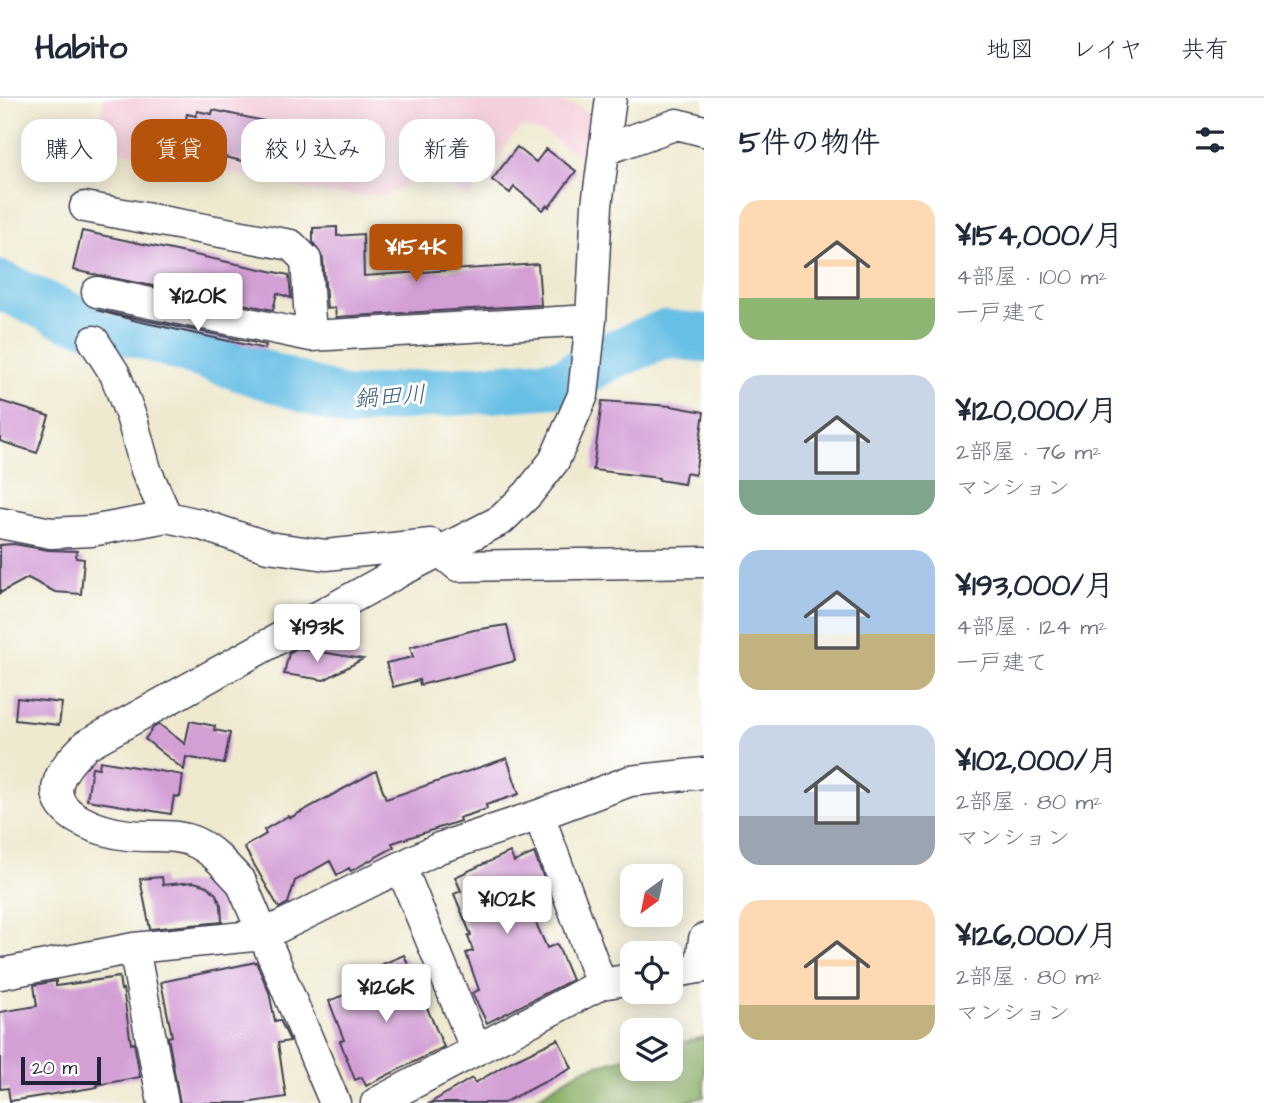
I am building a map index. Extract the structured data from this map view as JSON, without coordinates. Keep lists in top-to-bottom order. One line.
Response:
{"water":["鍋田川"],"scale_bar":"20 m","north":"bottom left","page":{"header":"Habito","nav":["地図","レイヤ","共有"],"heading":"5件の物件","chip":["購入","賃貸","絞り込み","新着"],"list":[{"name":"¥154,000/月","note":"4部屋 · 100 m² · 一戸建て"},{"name":"¥120,000/月","note":"2部屋 · 76 m² · マンション"},{"name":"¥193,000/月","note":"4部屋 · 124 m² · 一戸建て"},{"name":"¥102,000/月","note":"2部屋 · 80 m² · マンション"},{"name":"¥126,000/月","note":"2部屋 · 80 m² · マンション"}],"price":["¥154K","¥120K","¥193K","¥102K","¥126K"],"scale":"20 m"}}
